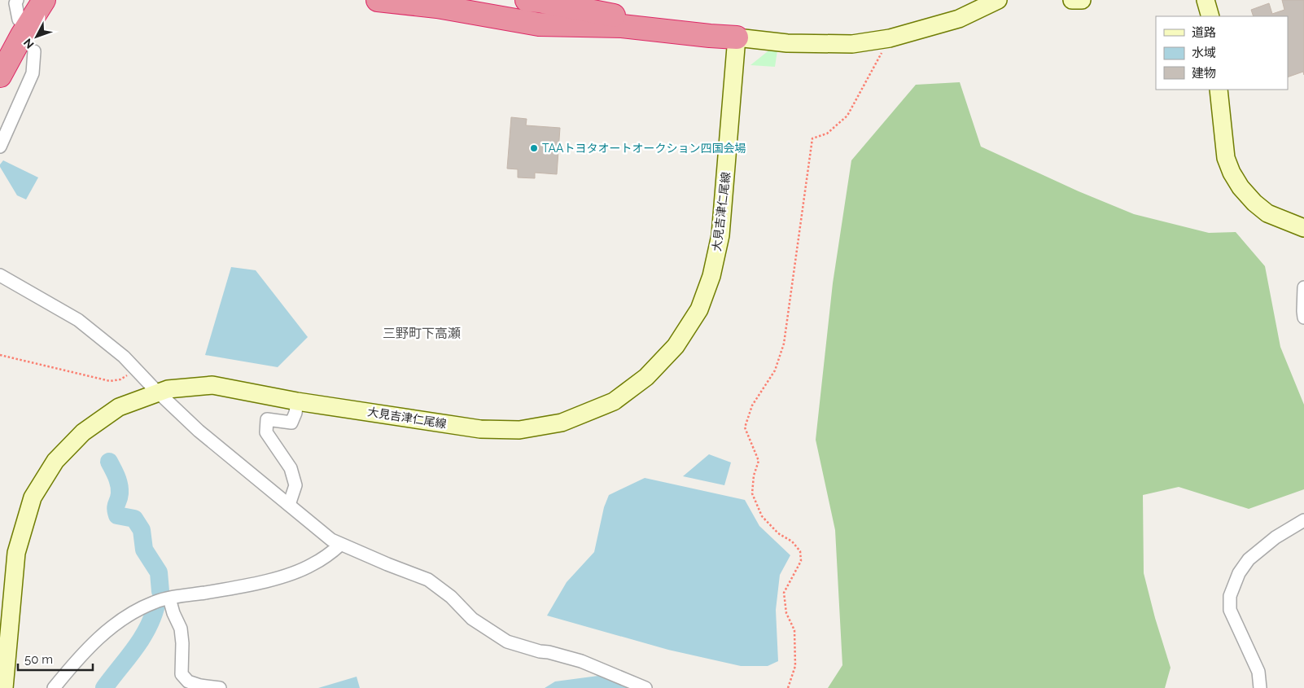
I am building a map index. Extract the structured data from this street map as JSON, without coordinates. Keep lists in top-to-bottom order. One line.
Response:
{"streets":{"main road":["大見吉津仁尾線"]},"districts":["三野町下高瀬"],"places":["TAAトヨタオートオークション四国会場"],"legend":["道路","水域","建物"],"scale_bar":"50 m","north":"bottom left"}
